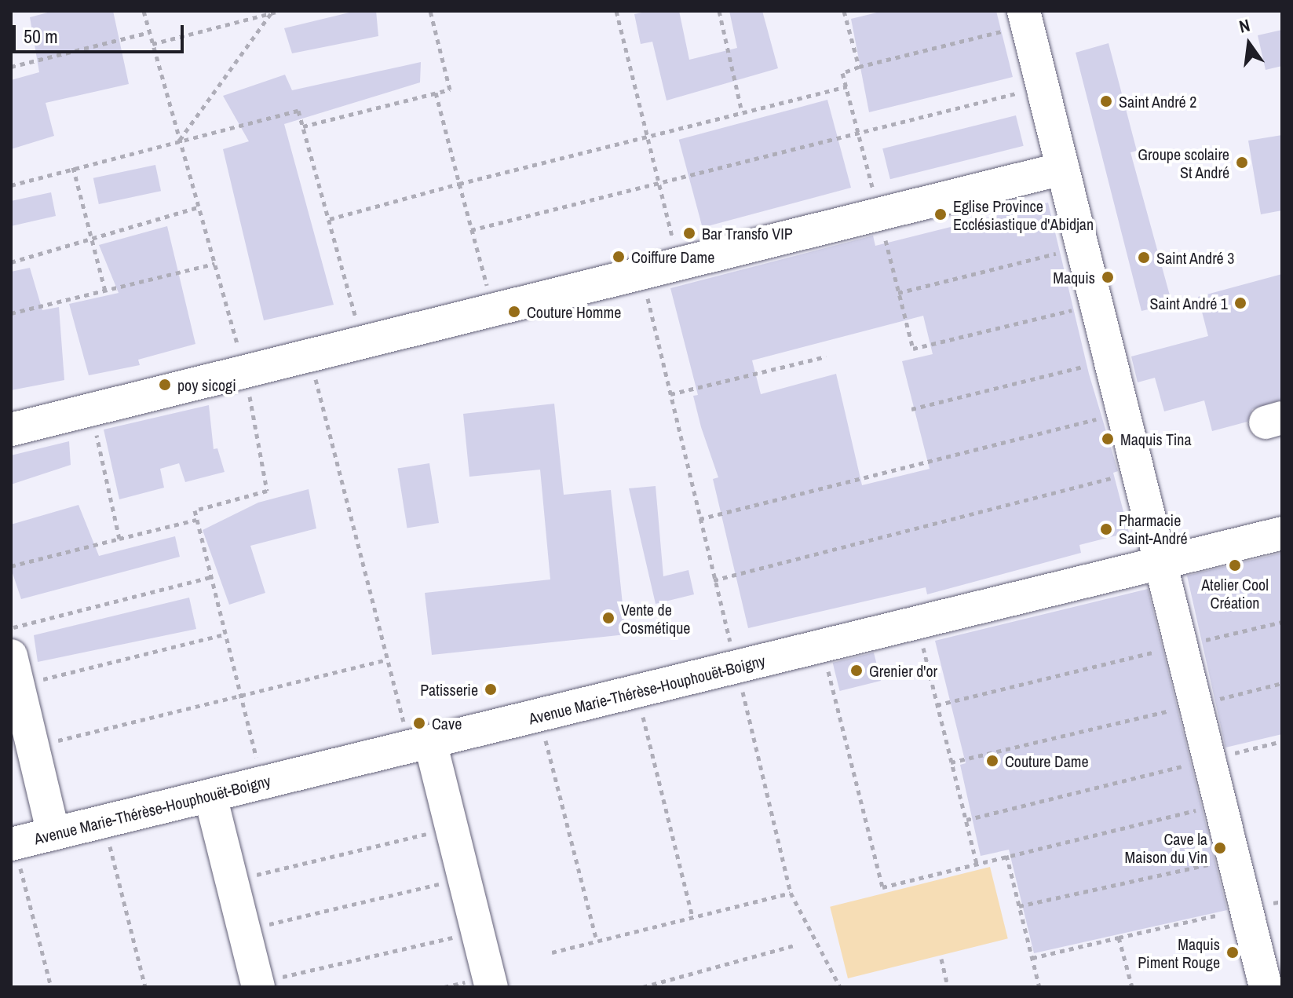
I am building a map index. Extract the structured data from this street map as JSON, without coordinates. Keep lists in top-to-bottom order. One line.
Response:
{"streets":{"street":["Avenue Marie-Thérèse-Houphouët-Boigny"]},"places":["Saint André 2","Groupe scolaire St André","Eglise Province Ecclésiastique d'Abidjan","Bar Transfo VIP","Coiffure Dame","Saint André 3","Maquis","Saint André 1","Couture Homme","poy sicogi","Maquis Tina","Pharmacie Saint-André","Atelier Cool Création","Vente de Cosmétique","Grenier d'or","Patisserie","Cave","Couture Dame","Cave la Maison du Vin","Maquis Piment Rouge"],"scale_bar":"50 m","north":"top"}
